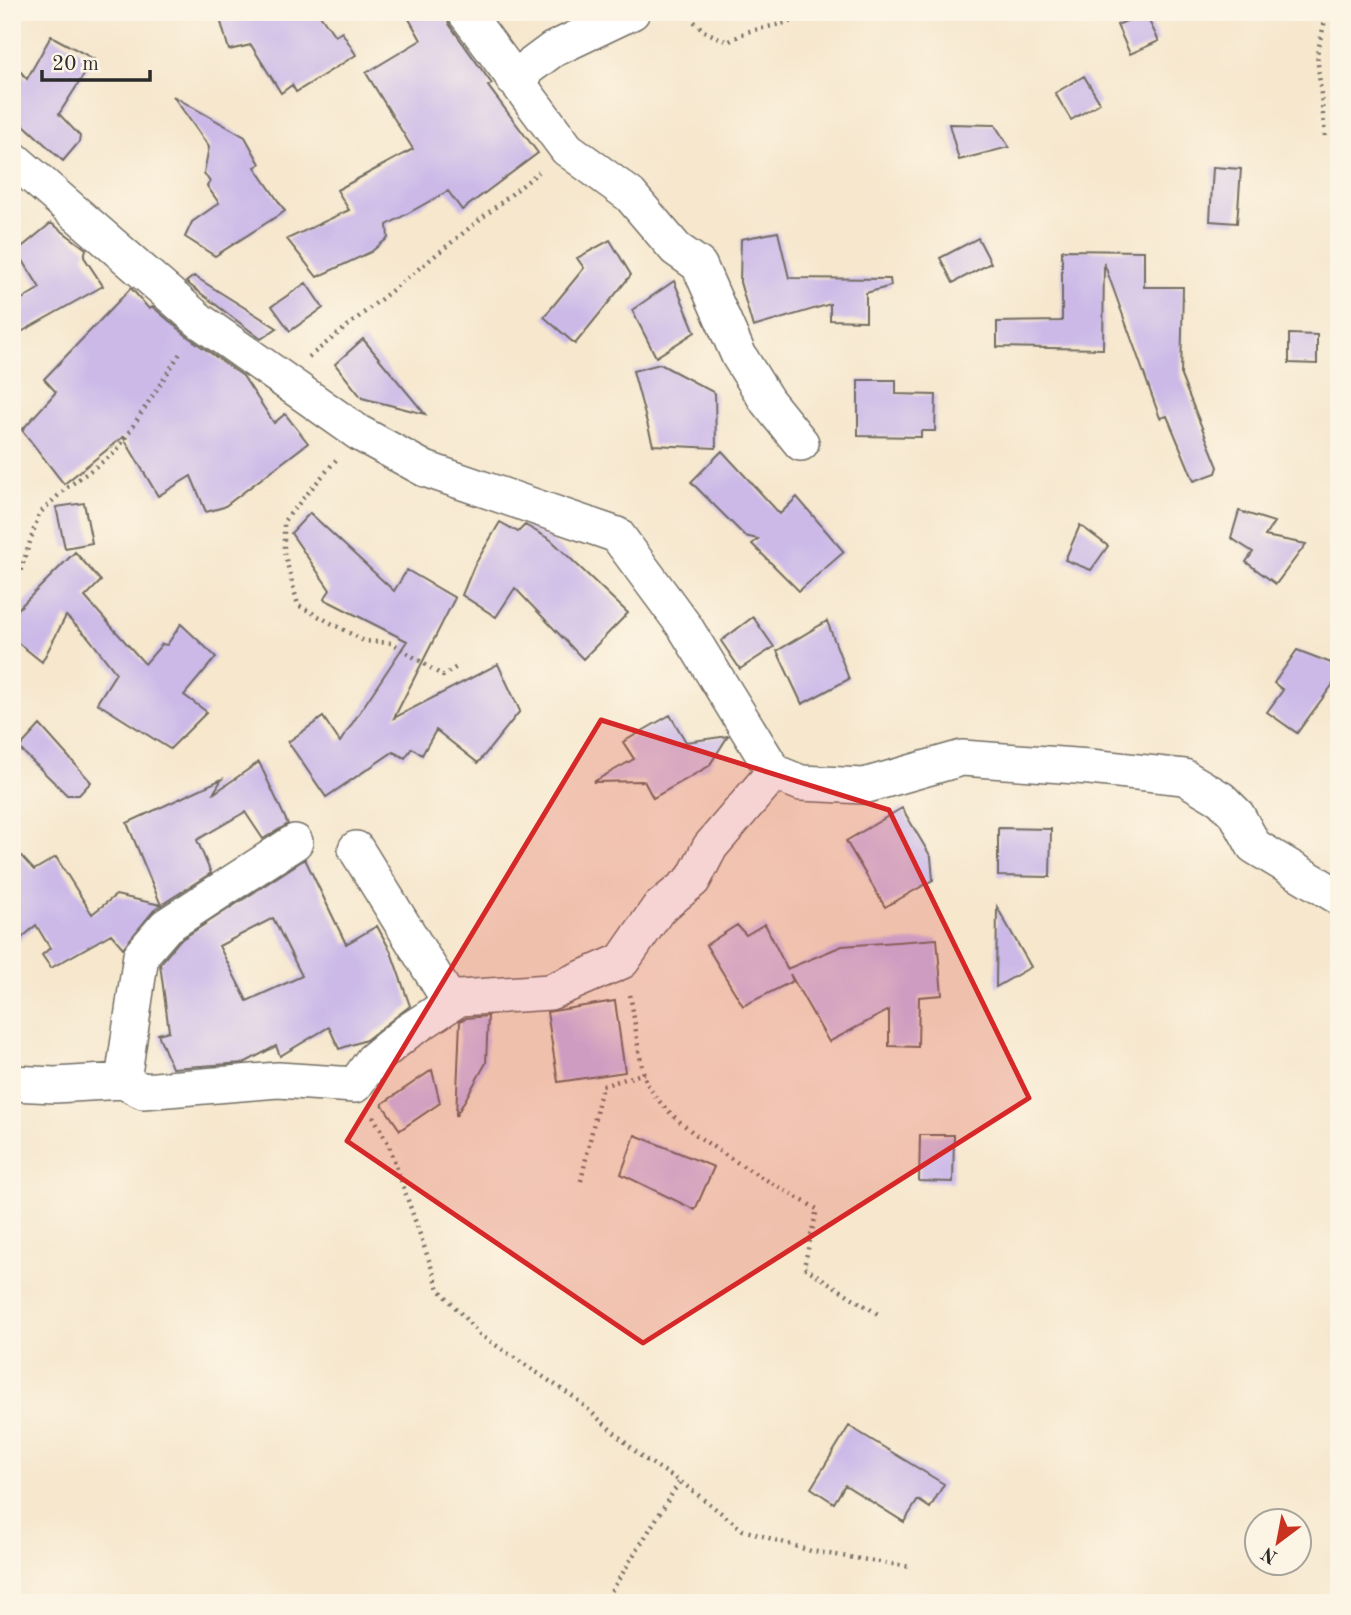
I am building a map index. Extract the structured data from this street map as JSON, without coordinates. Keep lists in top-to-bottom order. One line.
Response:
{"scale_bar":"20 m","north":"bottom left"}
